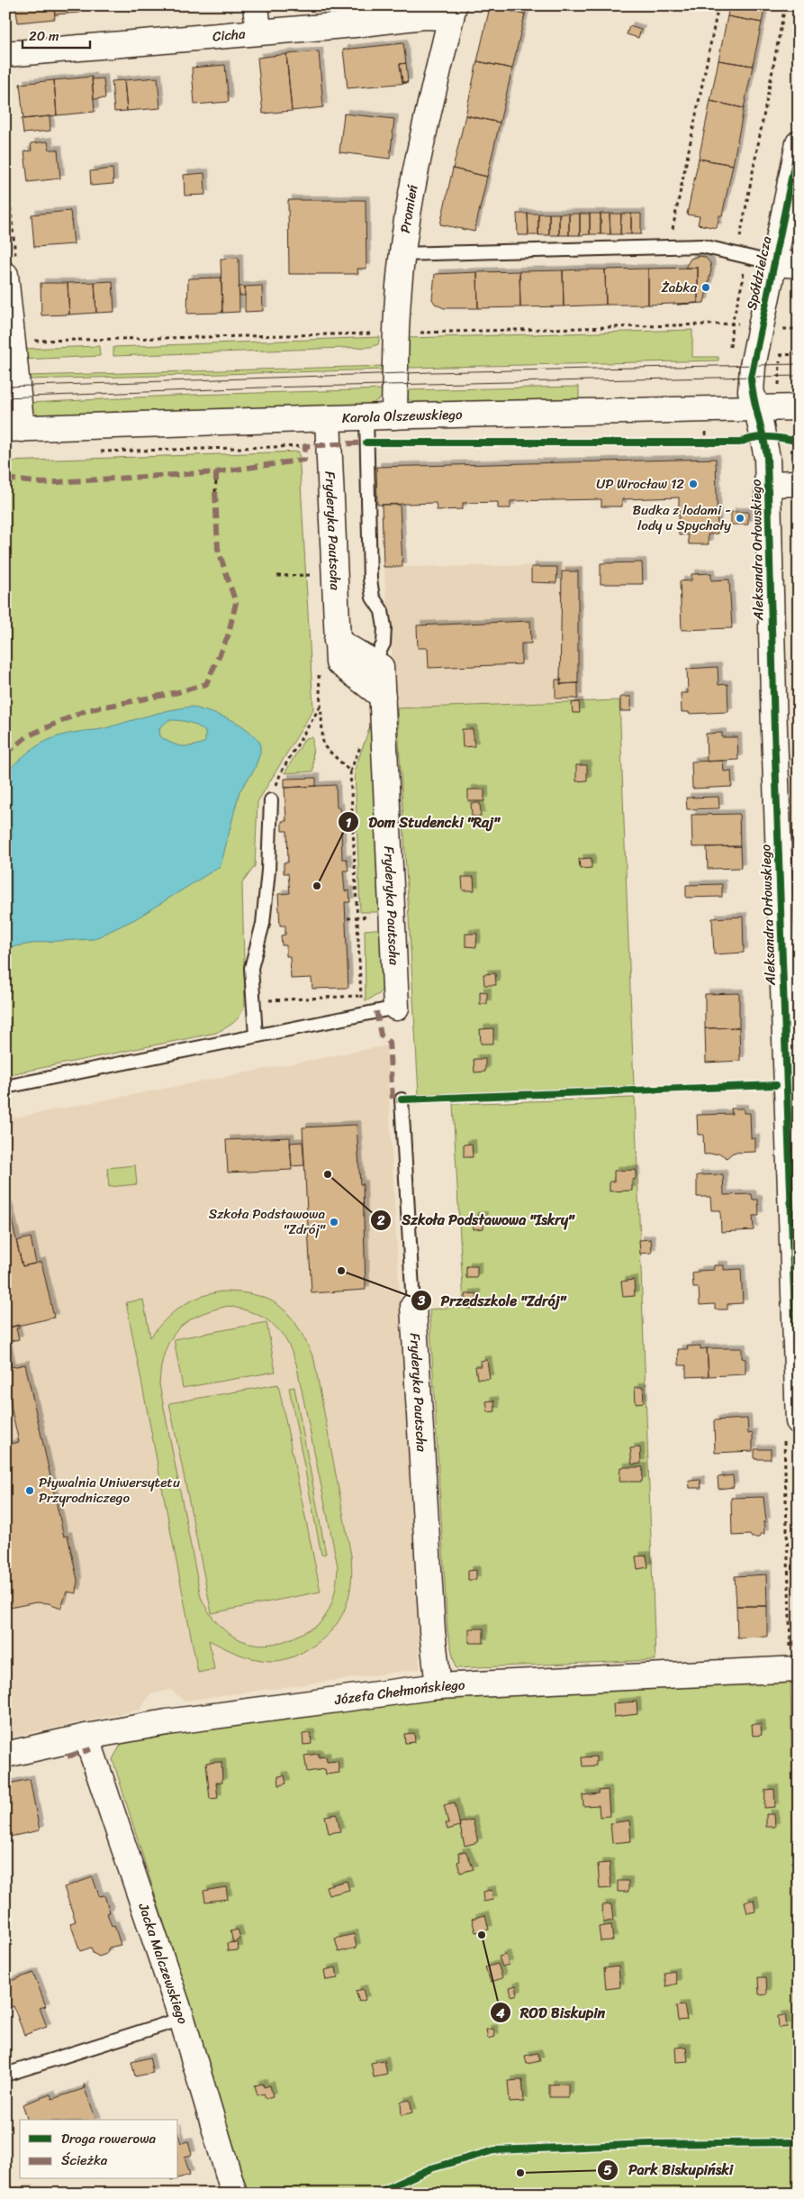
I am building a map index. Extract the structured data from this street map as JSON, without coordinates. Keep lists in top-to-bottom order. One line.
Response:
{"streets":{"street":["Cicha","Promień","Spółdzielcza","Karola Olszewskiego","Fryderyka Pautscha","Aleksandra Orłowskiego","Józefa Chełmońskiego","Jacka Malczewskiego"]},"crossings":[["Cicha","Promień"],["Promień","Karola Olszewskiego"],["Spółdzielcza","Karola Olszewskiego"],["Spółdzielcza","Aleksandra Orłowskiego"],["Karola Olszewskiego","Fryderyka Pautscha"],["Karola Olszewskiego","Aleksandra Orłowskiego"],["Fryderyka Pautscha","Józefa Chełmońskiego"],["Józefa Chełmońskiego","Jacka Malczewskiego"]],"places":["Żabka","UP Wrocław 12","Budka z lodami - lody u Spychały","Dom Studencki \"Raj\"","Szkoła Podstawowa \"Iskry\"","Szkoła Podstawowa \"Zdrój\"","Przedszkole \"Zdrój\"","Pływalnia Uniwersytetu Przyrodniczego","ROD Biskupin","Park Biskupiński"],"legend":["Droga rowerowa","Ścieżka"],"scale_bar":"20 m"}
